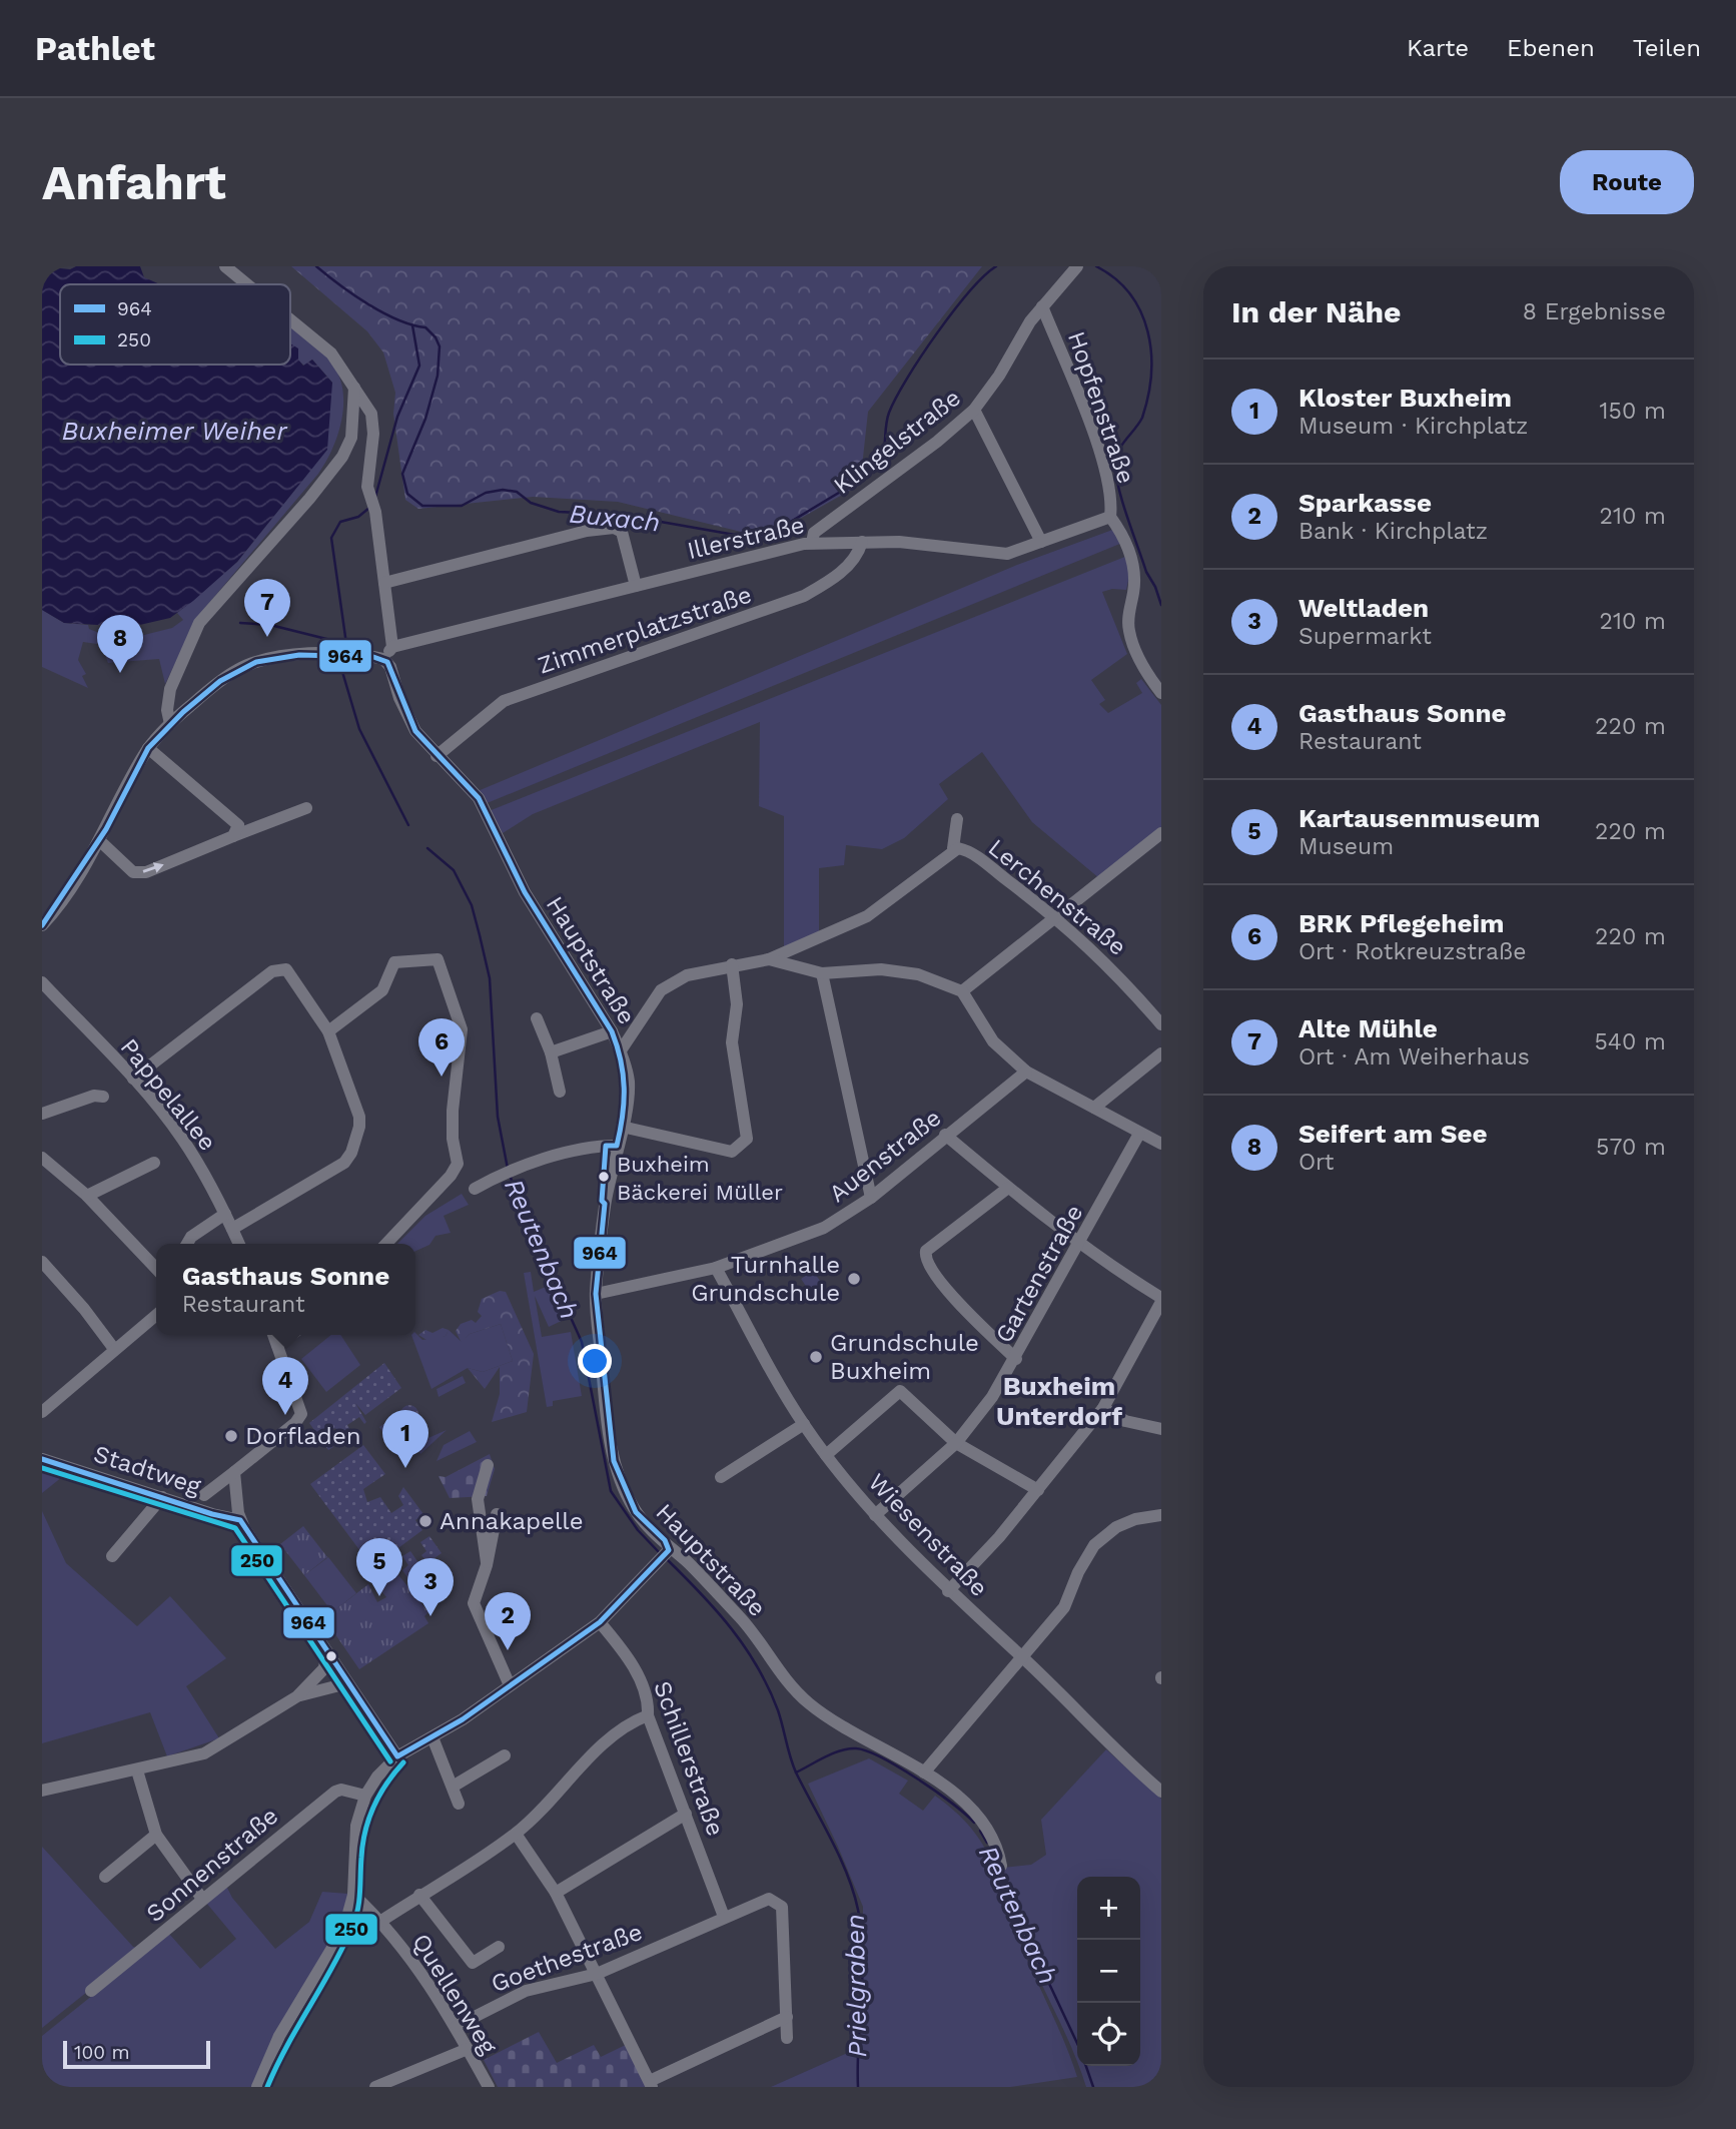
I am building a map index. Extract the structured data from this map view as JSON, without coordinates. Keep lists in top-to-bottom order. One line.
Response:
{"streets":{"street":["Hopfenstraße","Klingelstraße","Illerstraße","Zimmerplatzstraße","Lerchenstraße","Hauptstraße","Pappelallee","Auenstraße","Gartenstraße","Stadtweg","Wiesenstraße","Schillerstraße","Sonnenstraße","Goethestraße","Quellenweg"]},"crossings":[["Hopfenstraße","Klingelstraße"],["Hopfenstraße","Illerstraße"],["Klingelstraße","Illerstraße"],["Illerstraße","Zimmerplatzstraße"],["Zimmerplatzstraße","Hauptstraße"],["Hauptstraße","Auenstraße"],["Auenstraße","Wiesenstraße"],["Gartenstraße","Wiesenstraße"],["Schillerstraße","Goethestraße"],["Goethestraße","Quellenweg"]],"districts":["Buxheim Unterdorf"],"water":["Buxheimer Weiher","Buxach","Reutenbach","Prielgraben"],"places":["Buxheim Bäckerei Müller","Turnhalle Grundschule","Grundschule Buxheim","Dorfladen","Annakapelle"],"lines":["transit line 964","transit line 250"],"legend":["964","250"],"scale_bar":"100 m","page":{"header":"Pathlet","nav":["Karte","Ebenen","Teilen"],"buttons":"Route","title":"Anfahrt","heading":["In der Nähe","8 Ergebnisse"],"list":[{"mark":"1","name":"Kloster Buxheim","note":"Museum · Kirchplatz","value":"150 m"},{"mark":"2","name":"Sparkasse","note":"Bank · Kirchplatz","value":"210 m"},{"mark":"3","name":"Weltladen","note":"Supermarkt","value":"210 m"},{"mark":"4","name":"Gasthaus Sonne","note":"Restaurant","value":"220 m"},{"mark":"5","name":"Kartausenmuseum","note":"Museum","value":"220 m"},{"mark":"6","name":"BRK Pflegeheim","note":"Ort · Rotkreuzstraße","value":"220 m"},{"mark":"7","name":"Alte Mühle","note":"Ort · Am Weiherhaus","value":"540 m"},{"mark":"8","name":"Seifert am See","note":"Ort","value":"570 m"}],"pins":["7","8","6","4","1","5","3","2"],"popup":["Gasthaus Sonne","Restaurant"],"map_buttons":["+","−"],"scale":"100 m"}}
